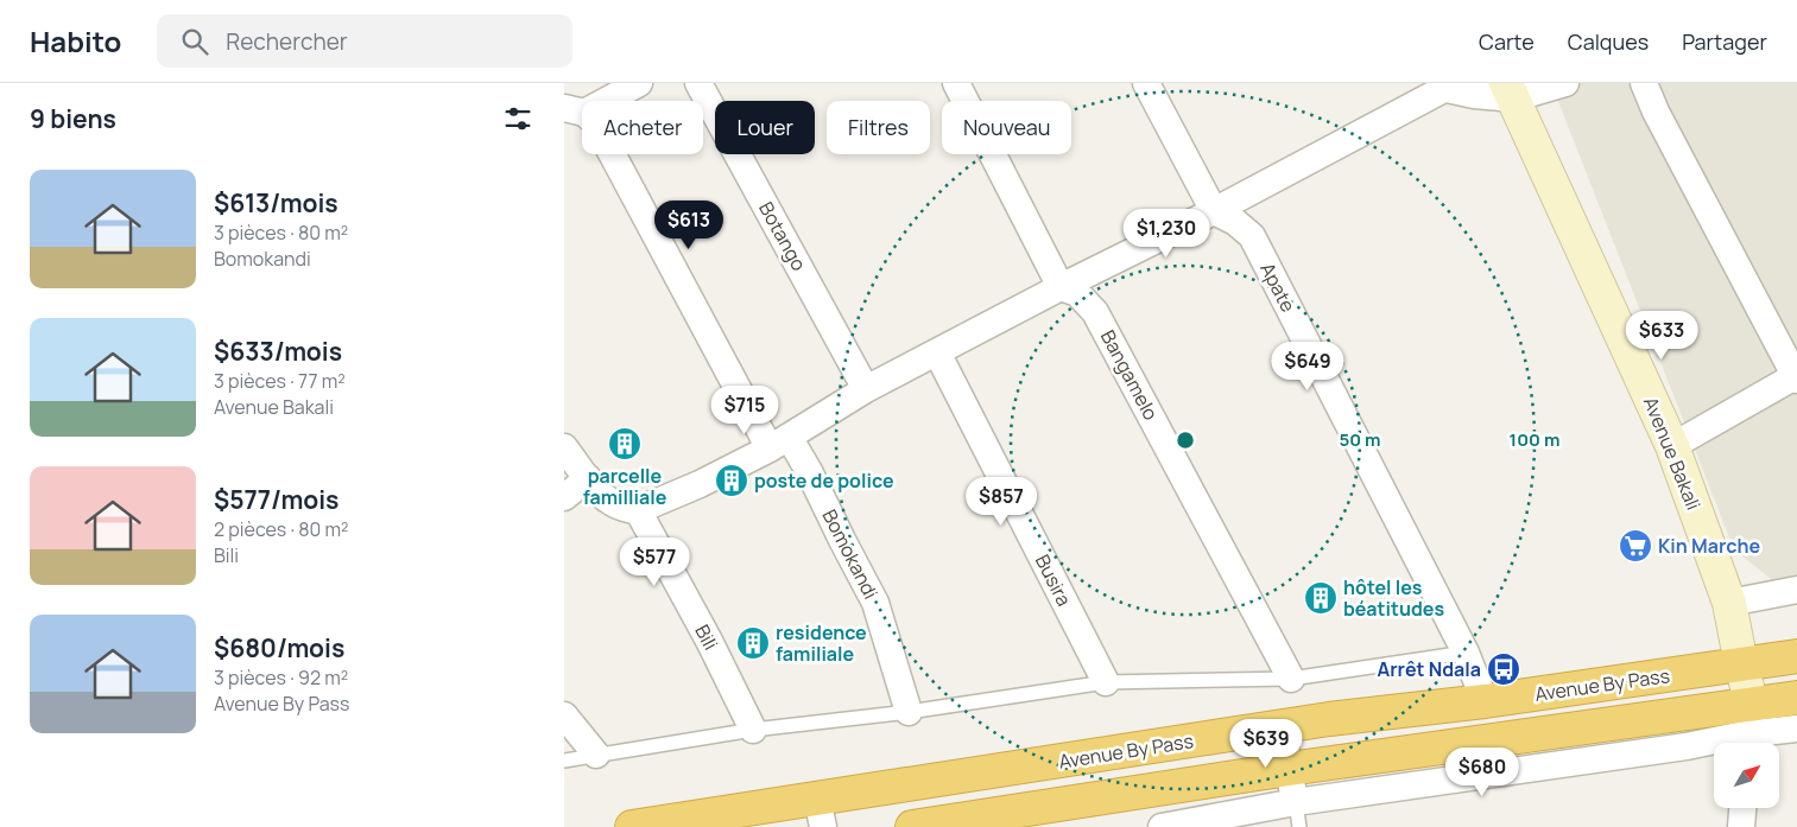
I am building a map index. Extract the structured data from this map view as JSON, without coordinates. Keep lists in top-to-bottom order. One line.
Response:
{"streets":{"highway":["Avenue By Pass"],"street":["Botango","Apate","Bangamelo","Avenue Bakali","Bomokandi","Busira","Bili"]},"crossings":[["Apate","Avenue By Pass"],["Avenue Bakali","Avenue By Pass"]],"places":{"building":["parcelle familliale","poste de police","hôtel les béatitudes","residence familiale"],"supermarket":["Kin Marche"],"bus stop":["Arrêt Ndala"]},"north":"top right","page":{"header":"Habito","search":"Rechercher","nav":["Carte","Calques","Partager"],"heading":"9 biens","chip":["Acheter","Louer","Filtres","Nouveau"],"list":[{"name":"$613/mois","note":"3 pièces · 80 m² · Bomokandi"},{"name":"$633/mois","note":"3 pièces · 77 m² · Avenue Bakali"},{"name":"$577/mois","note":"2 pièces · 80 m² · Bili"},{"name":"$680/mois","note":"3 pièces · 92 m² · Avenue By Pass"}],"price":["$613","$1,230","$633","$649","$715","$857","$577","$639","$680"]},"rings":["50 m","100 m"]}
